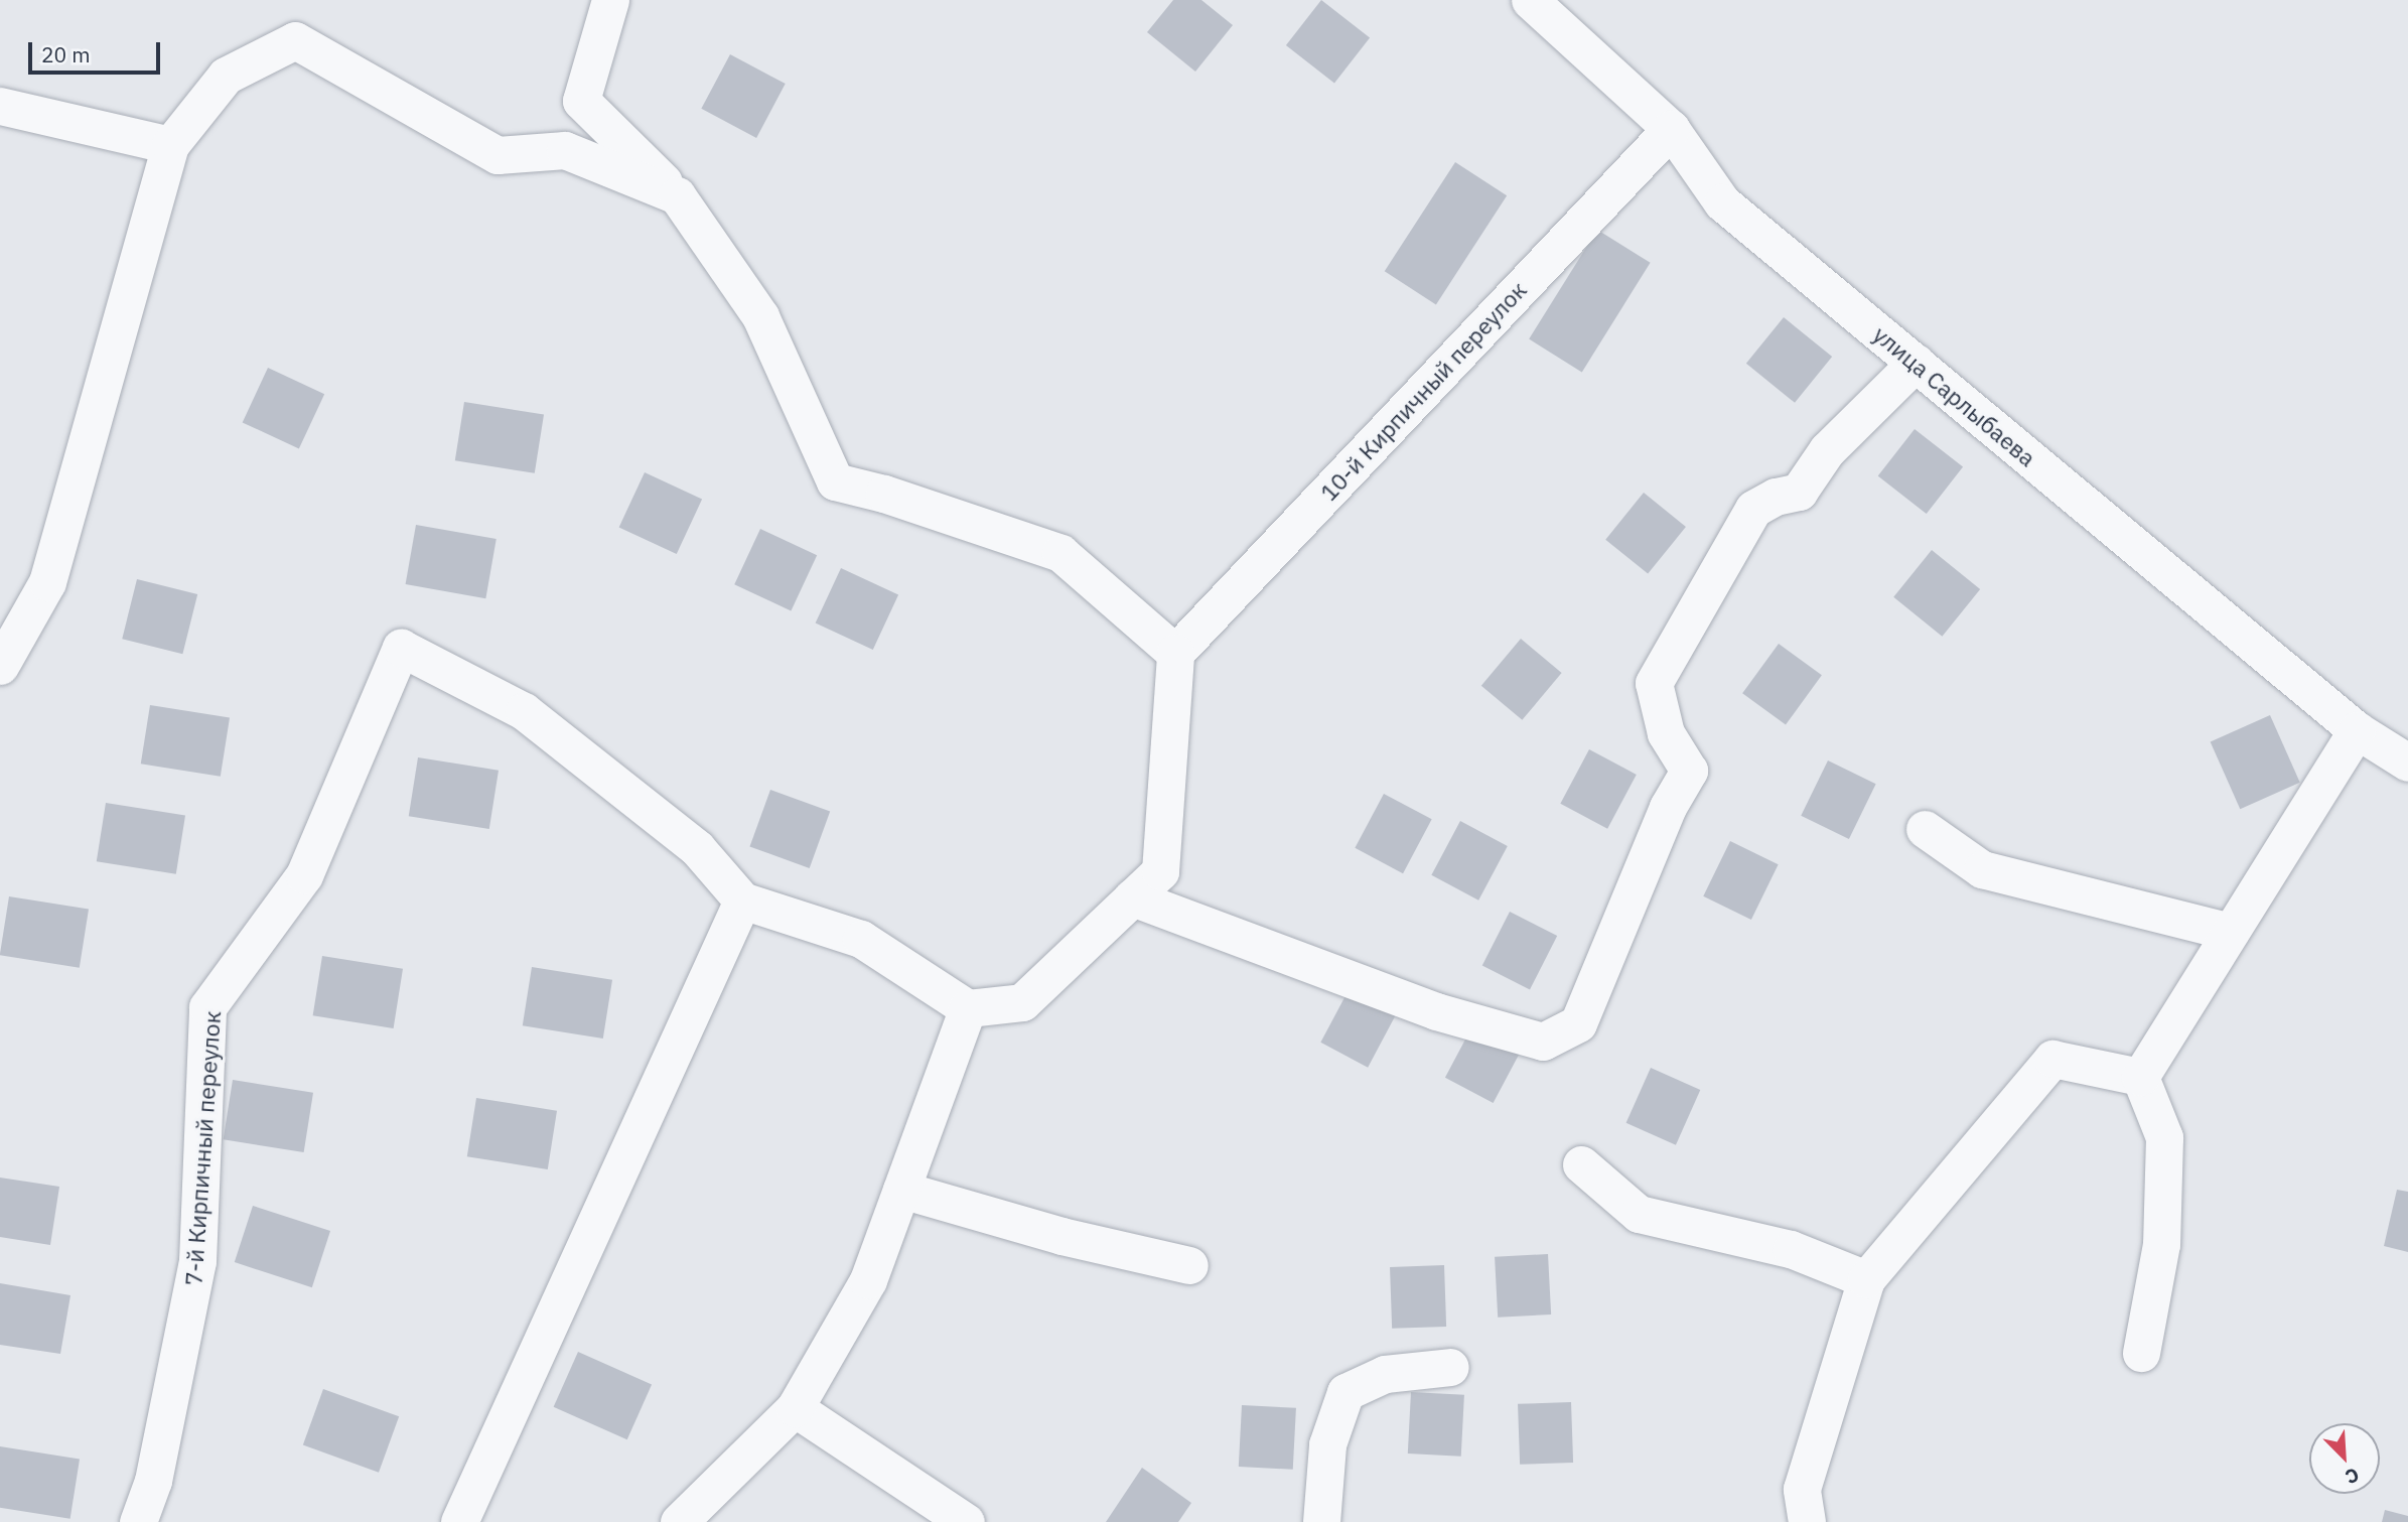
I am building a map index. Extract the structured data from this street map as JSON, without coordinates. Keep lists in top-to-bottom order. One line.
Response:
{"streets":{"street":["10-й Кирпичный переулок","улица Сарлыбаева","7-й Кирпичный переулок"]},"crossings":[["10-й Кирпичный переулок","улица Сарлыбаева"]],"scale_bar":"20 m","north":"bottom right"}
